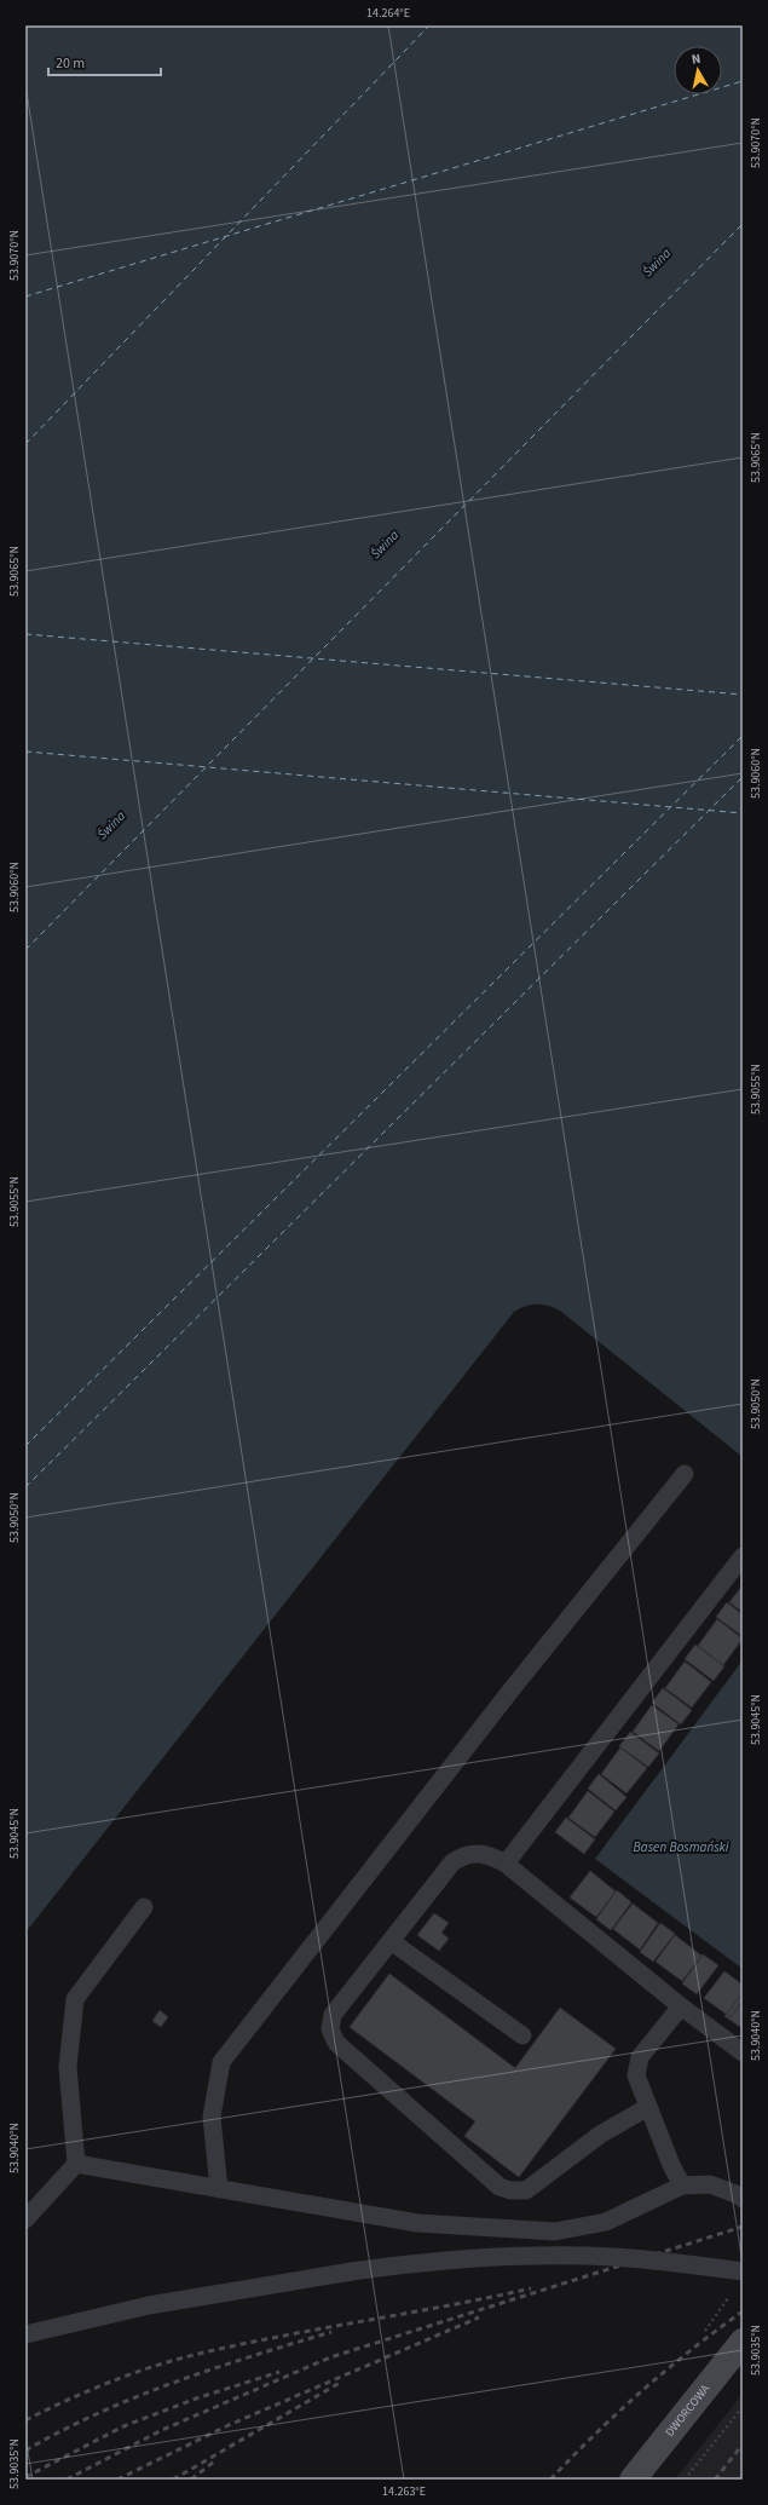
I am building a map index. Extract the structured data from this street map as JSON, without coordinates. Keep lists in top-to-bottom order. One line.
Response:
{"streets":{"street":["DWORCOWA"]},"water":["Świna","Basen Bosmański"],"scale_bar":"20 m","north":"top","coordinates":["14.264°E","53.9070°N","53.9065°N","53.9060°N","53.9055°N","53.9050°N","53.9045°N","53.9040°N","53.9035°N","14.263°E"]}
